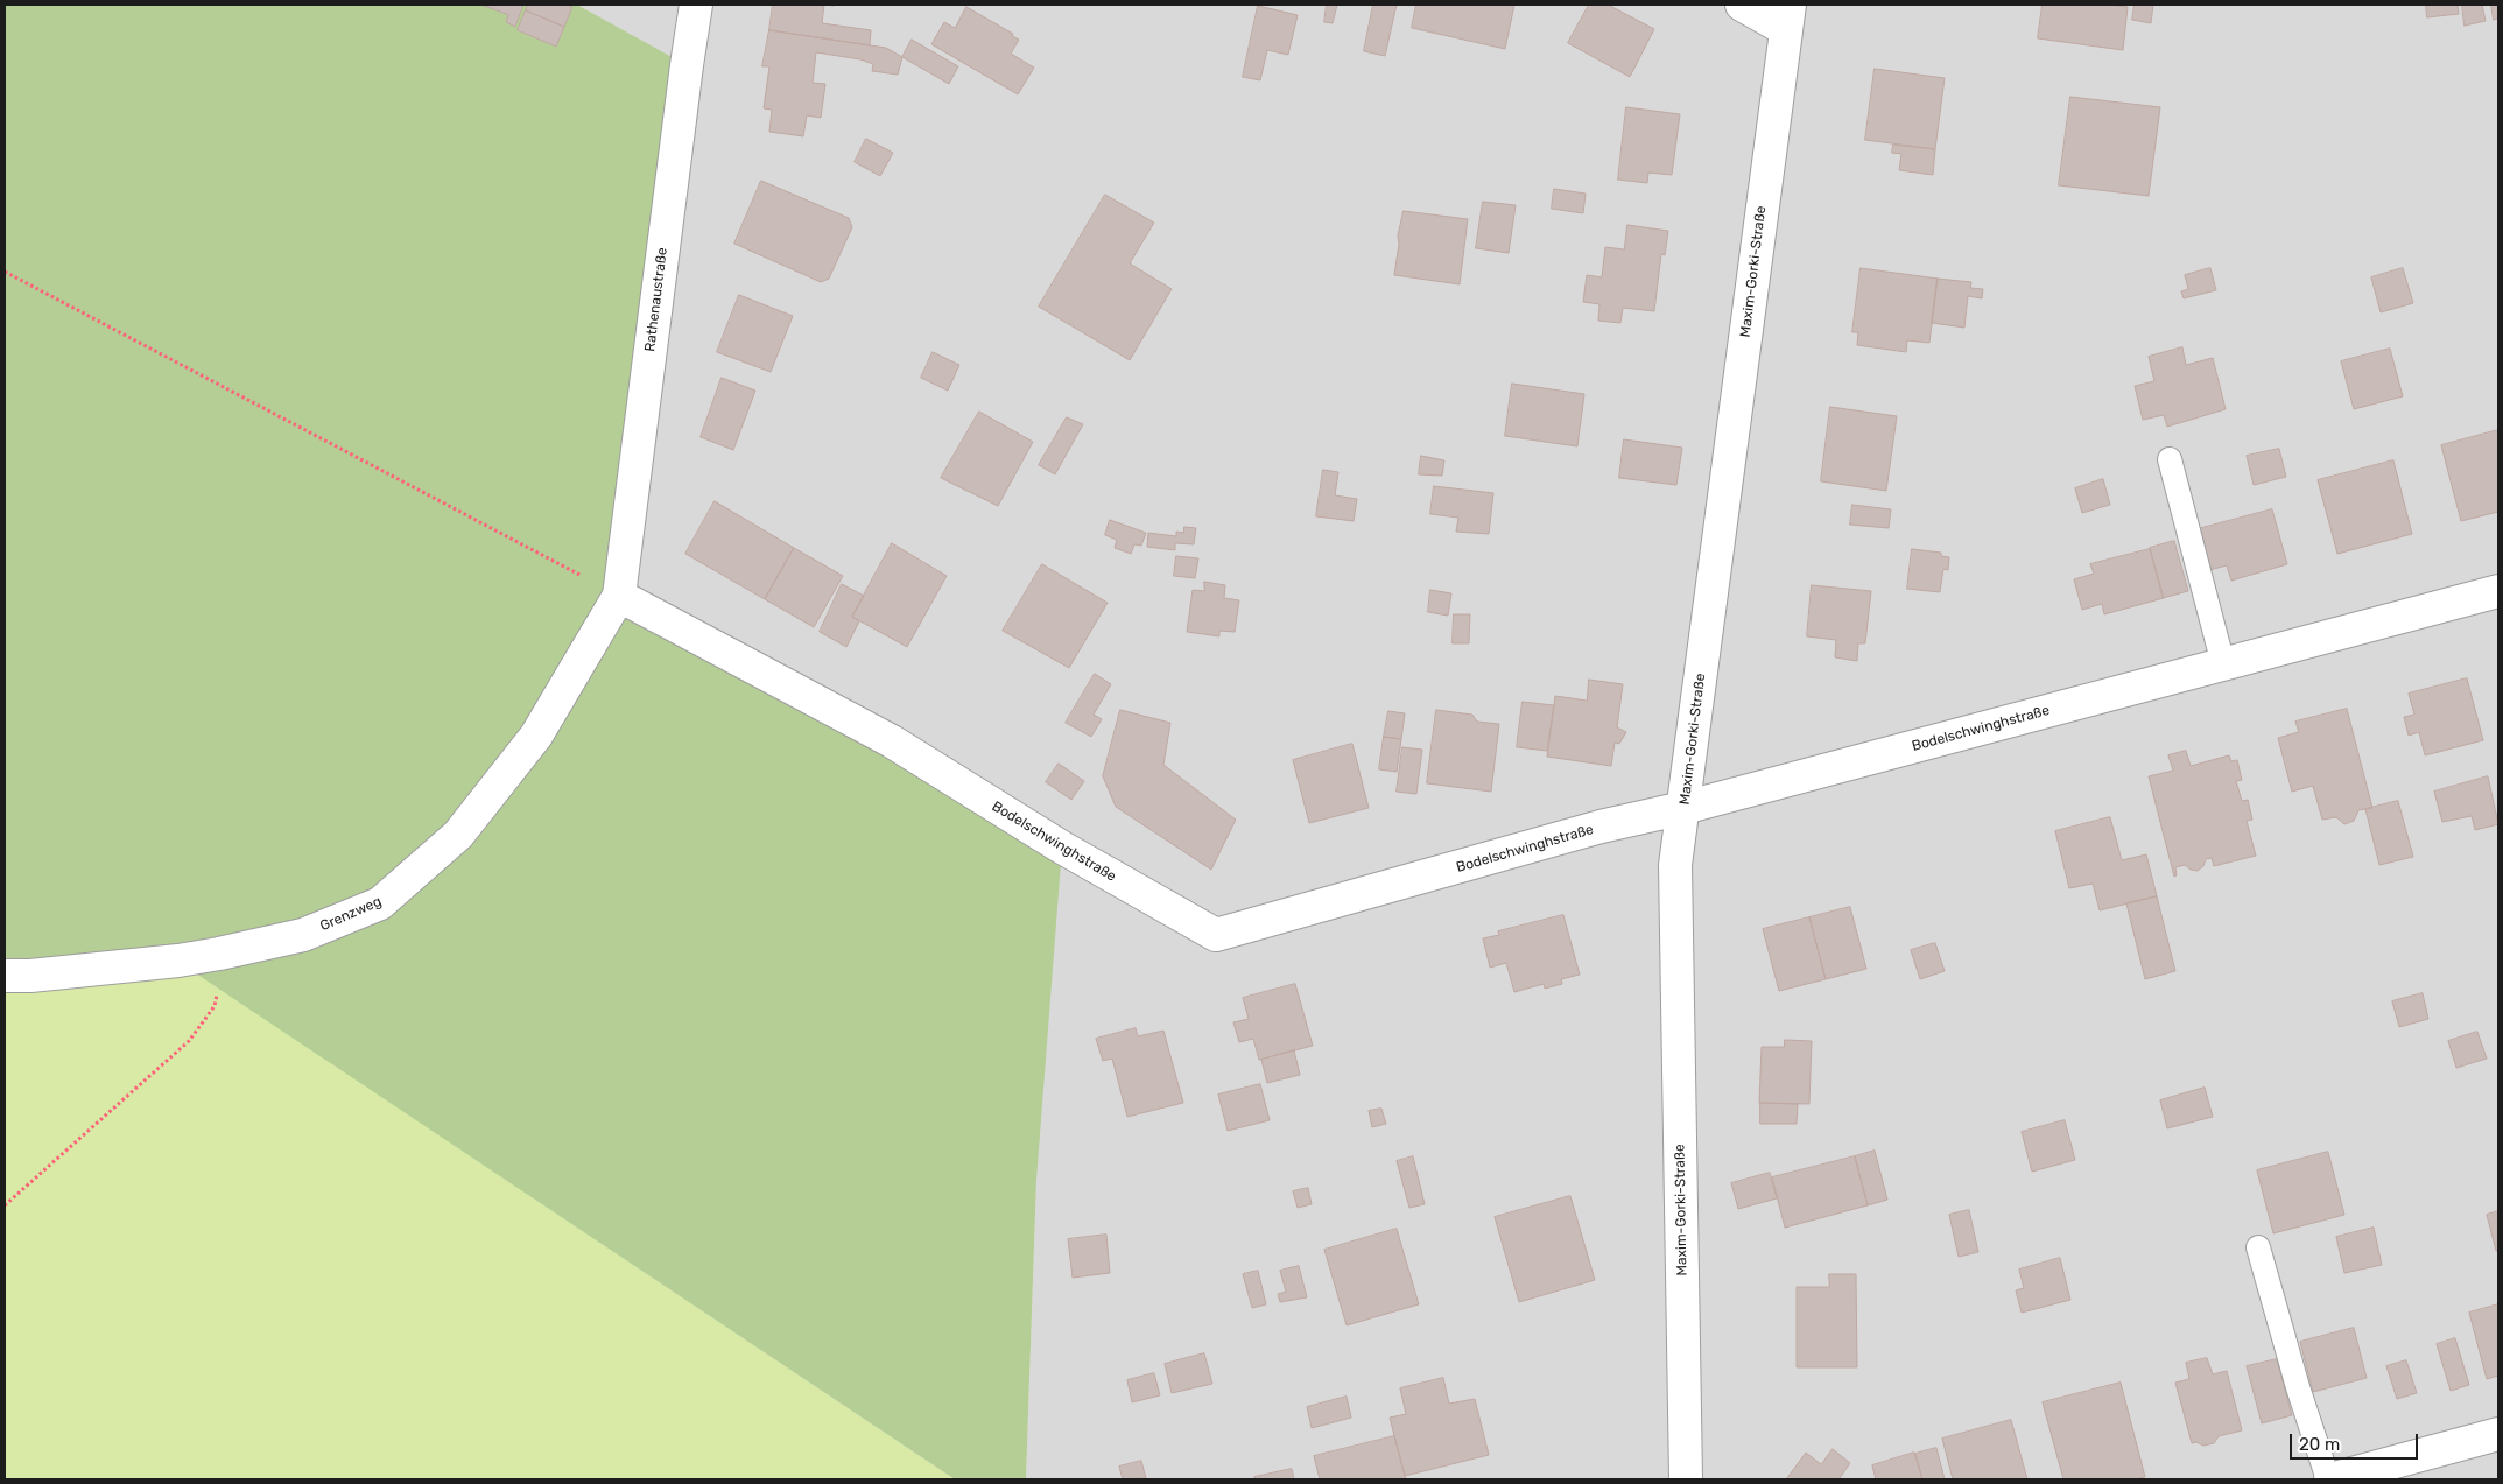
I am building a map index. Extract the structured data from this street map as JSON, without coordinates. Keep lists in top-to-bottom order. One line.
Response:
{"streets":{"street":["Maxim-Gorki-Straße","Rathenaustraße","Bodelschwinghstraße","Grenzweg"]},"crossings":[["Maxim-Gorki-Straße","Bodelschwinghstraße"],["Rathenaustraße","Bodelschwinghstraße"],["Rathenaustraße","Grenzweg"],["Bodelschwinghstraße","Grenzweg"]],"scale_bar":"20 m"}
